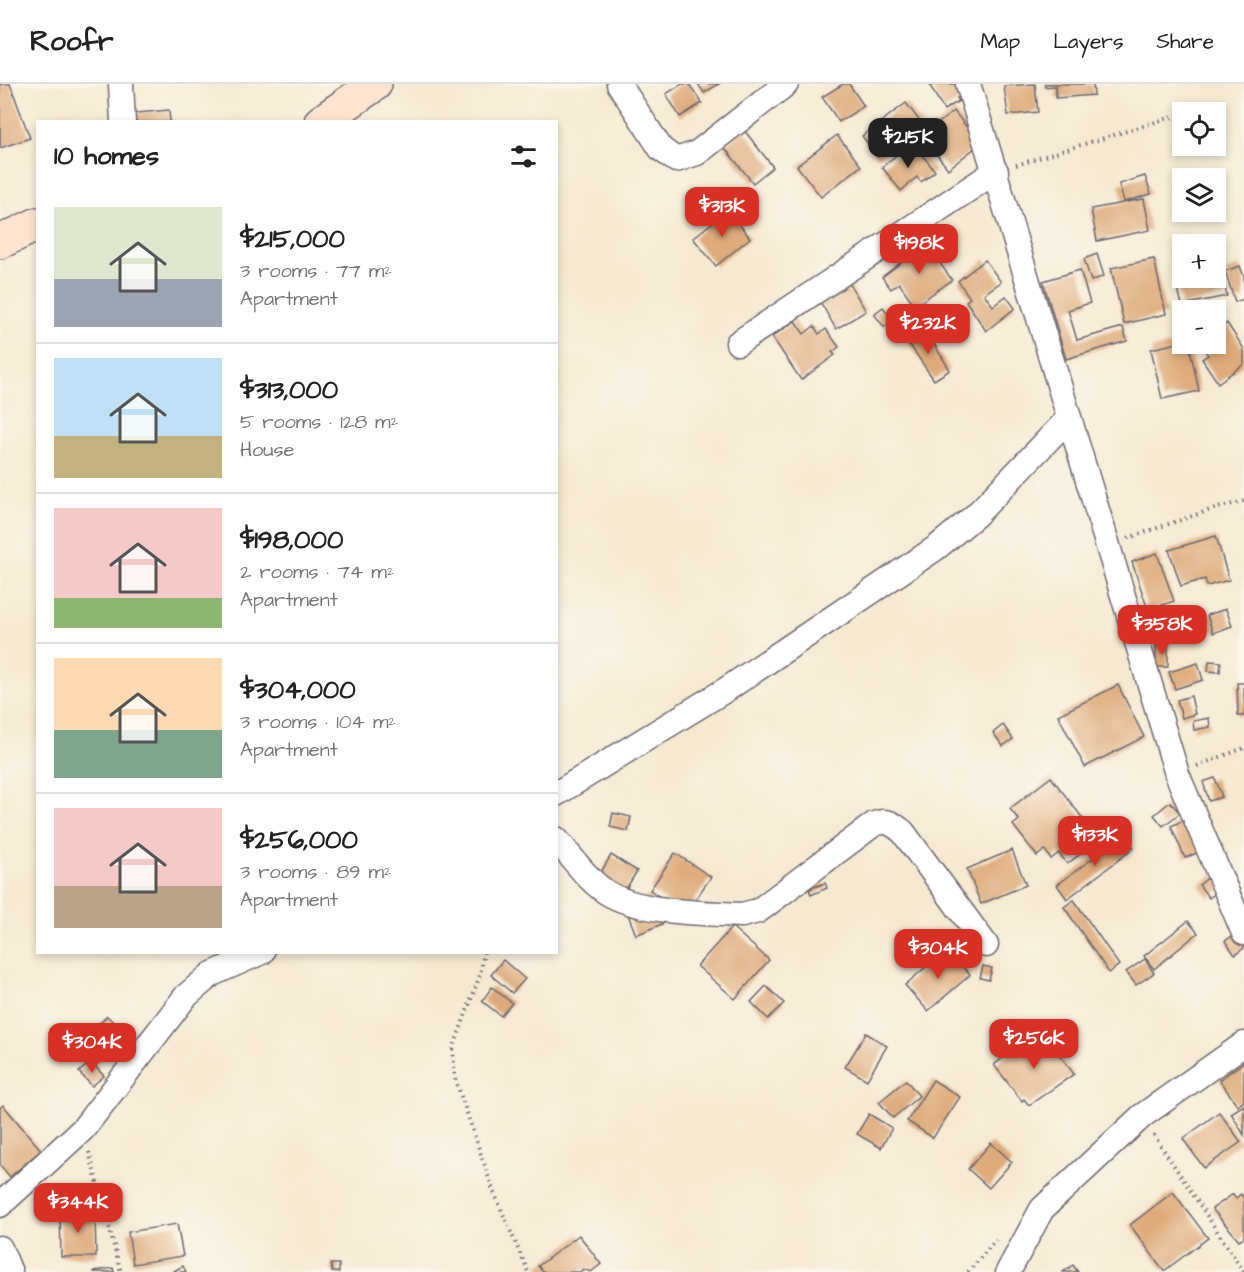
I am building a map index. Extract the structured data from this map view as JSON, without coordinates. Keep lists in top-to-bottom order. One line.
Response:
{"page":{"header":"Roofr","nav":["Map","Layers","Share"],"map_buttons":["+","−"],"price":["$215K","$313K","$198K","$232K","$358K","$133K","$304K","$256K","$304K","$344K"],"heading":"10 homes","list":[{"name":"$215,000","note":"3 rooms · 77 m² · Apartment"},{"name":"$313,000","note":"5 rooms · 128 m² · House"},{"name":"$198,000","note":"2 rooms · 74 m² · Apartment"},{"name":"$304,000","note":"3 rooms · 104 m² · Apartment"},{"name":"$256,000","note":"3 rooms · 89 m² · Apartment"}]}}
